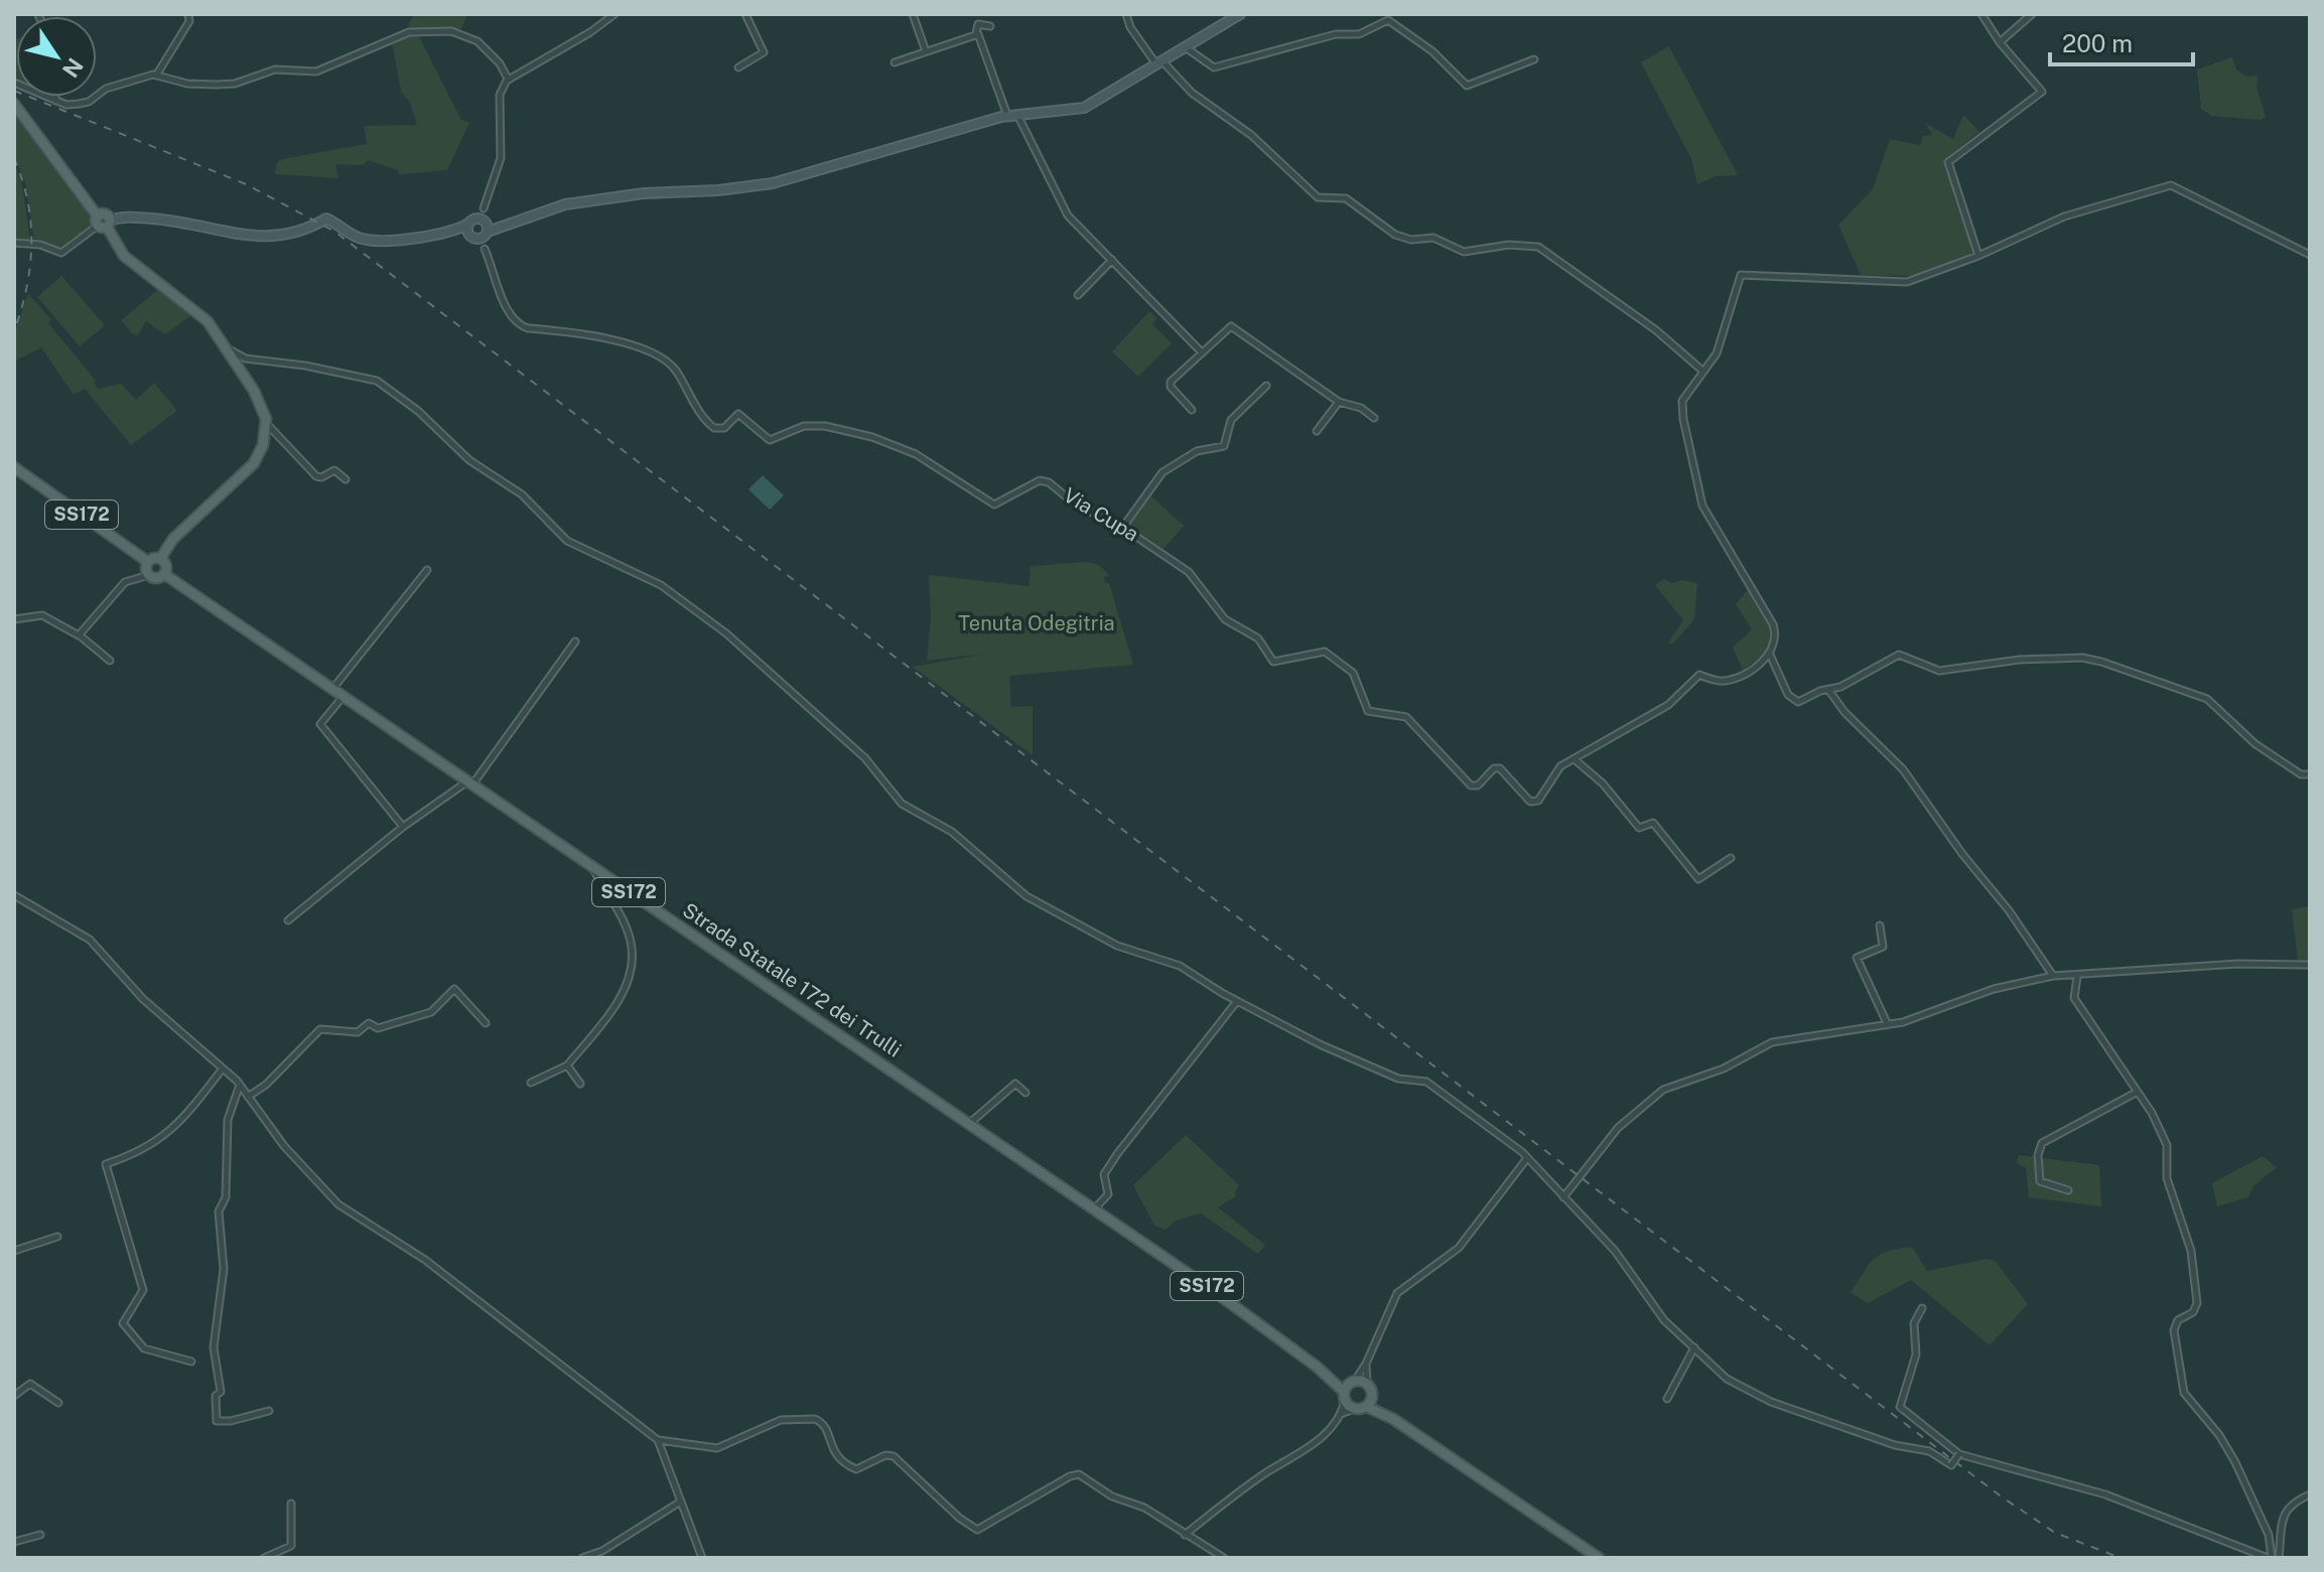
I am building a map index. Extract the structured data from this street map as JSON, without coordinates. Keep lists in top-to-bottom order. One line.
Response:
{"streets":{"main road":["SS172","Strada Statale 172 dei Trulli"],"street":["Via Cupa"]},"crossings":[["SS172","Strada Statale 172 dei Trulli"]],"parks":["Tenuta Odegitria"],"scale_bar":"200 m","north":"bottom right"}
